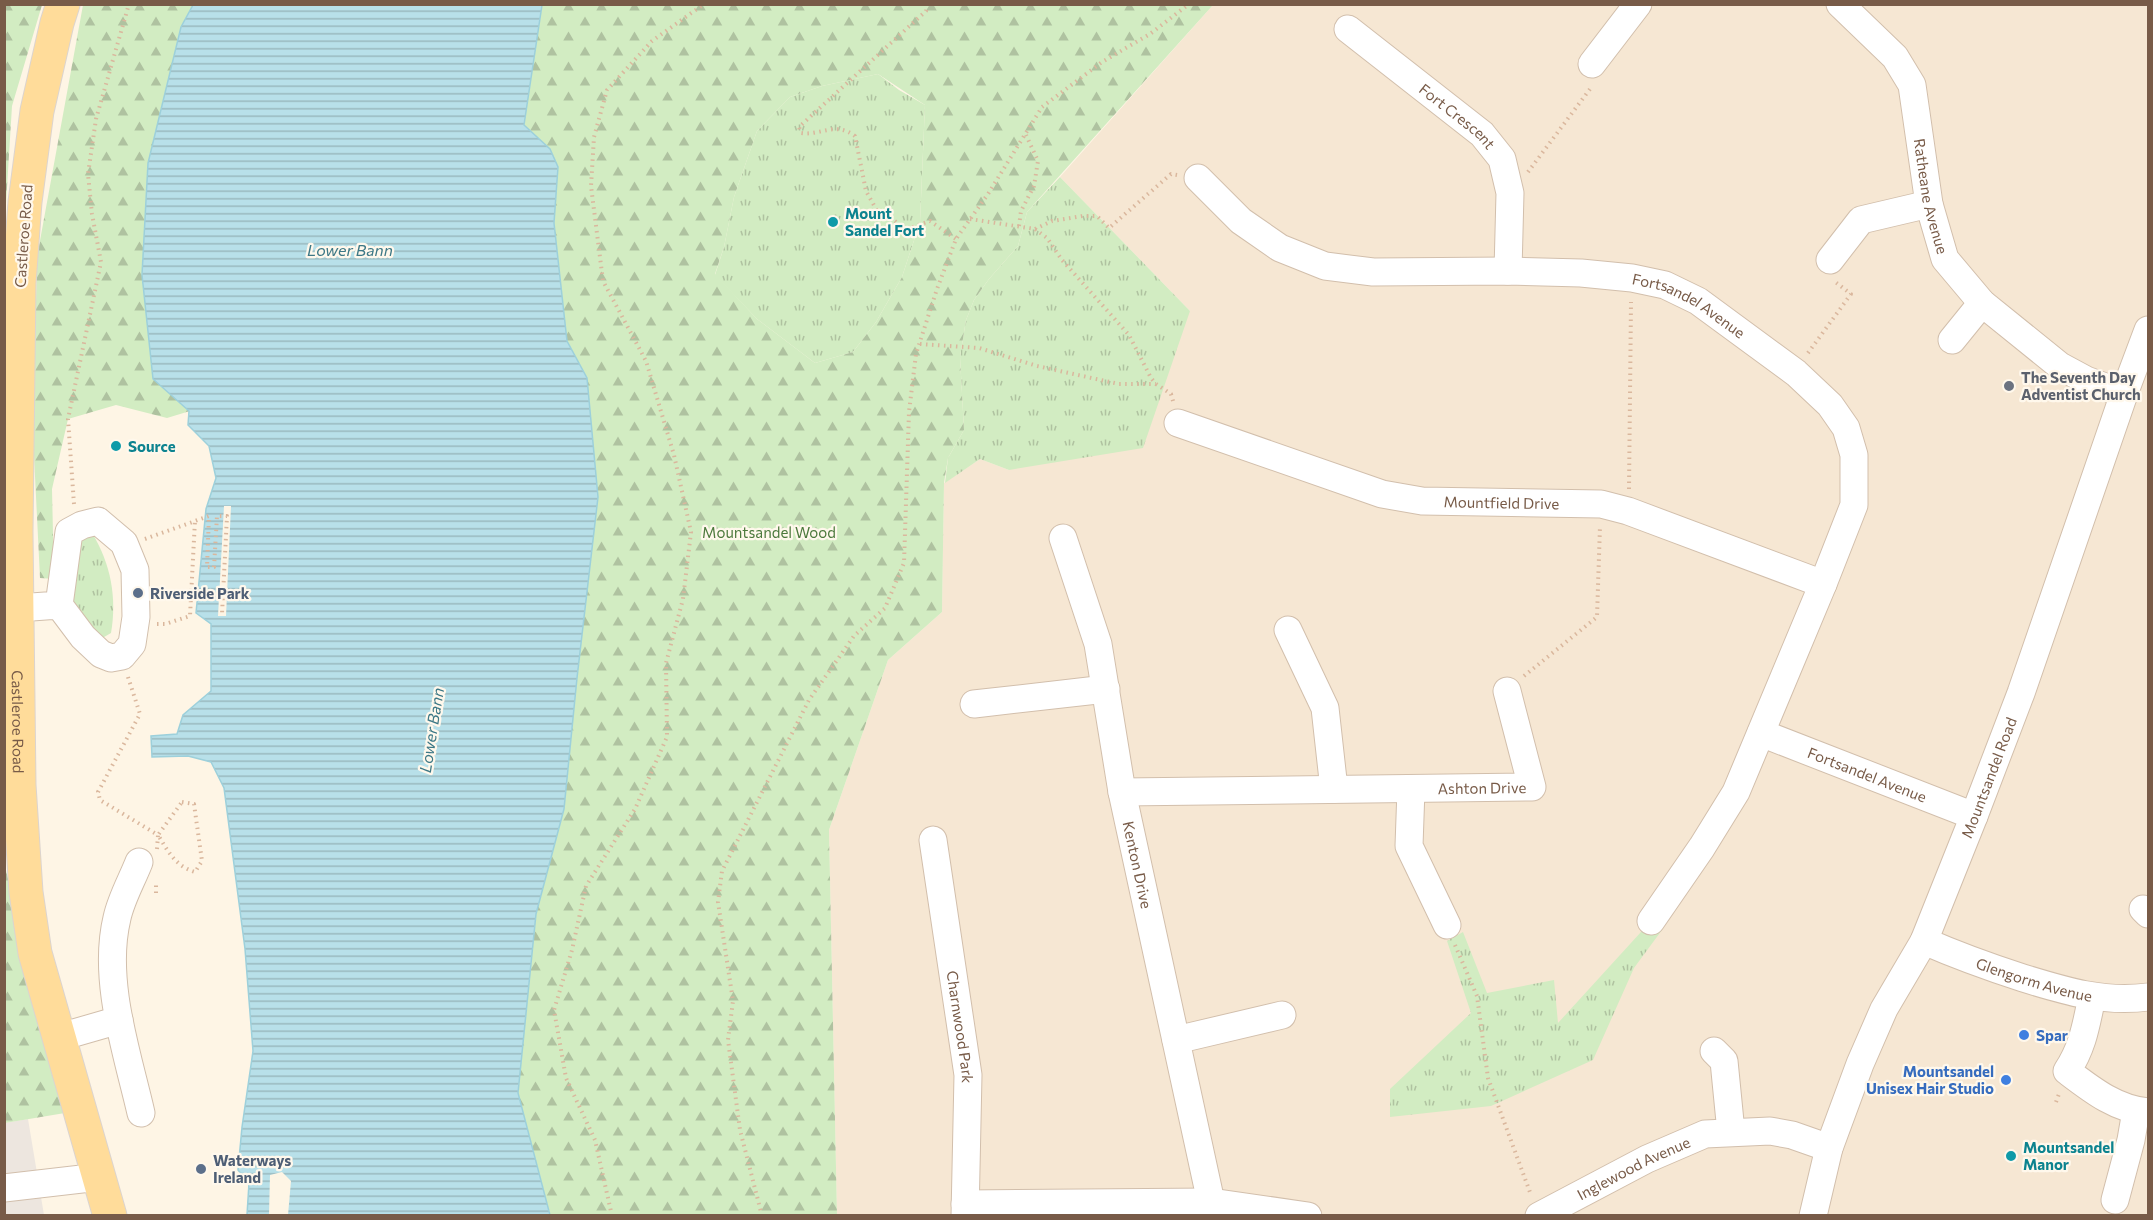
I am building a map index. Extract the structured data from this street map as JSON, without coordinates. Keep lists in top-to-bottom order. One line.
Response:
{"streets":{"main road":["Castleroe Road"],"street":["Fort Crescent","Ratheane Avenue","Fortsandel Avenue","Mountfield Drive","Mountsandel Road","Ashton Drive","Kenton Drive","Glengorm Avenue","Charnwood Park","Inglewood Avenue"]},"crossings":[["Fort Crescent","Fortsandel Avenue"],["Ratheane Avenue","Mountsandel Road"],["Fortsandel Avenue","Mountfield Drive"],["Fortsandel Avenue","Mountsandel Road"],["Mountsandel Road","Glengorm Avenue"],["Mountsandel Road","Inglewood Avenue"],["Ashton Drive","Kenton Drive"]],"water":["Lower Bann"],"parks":["Mountsandel Wood"],"places":["Mount Sandel Fort","The Seventh Day Adventist Church","Source","Riverside Park","Spar","Mountsandel Unisex Hair Studio","Mountsandel Manor","Waterways Ireland"]}
